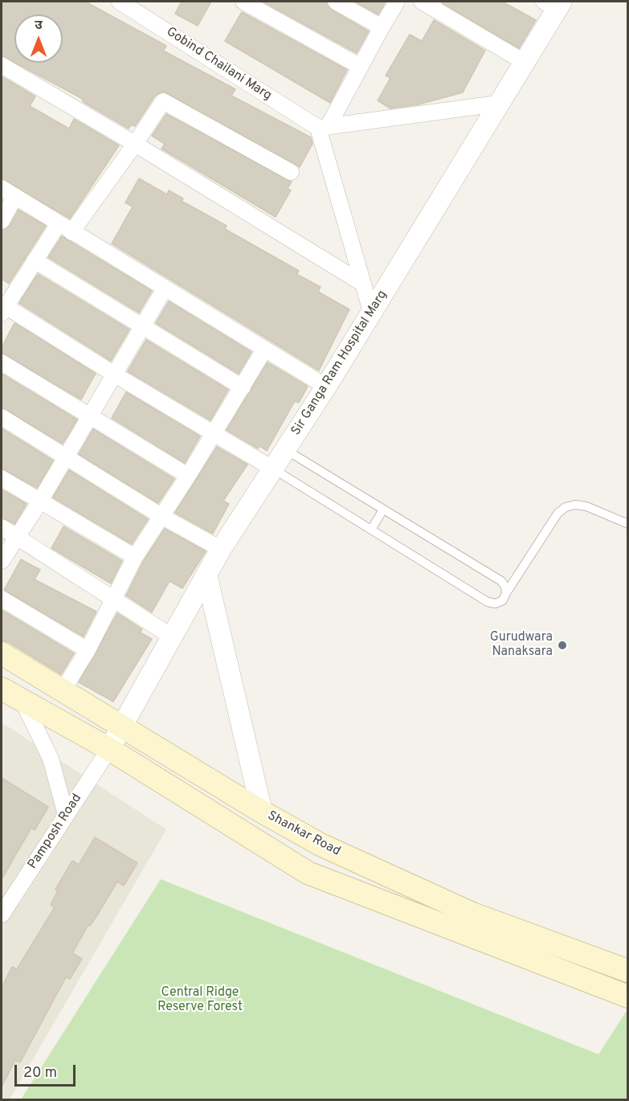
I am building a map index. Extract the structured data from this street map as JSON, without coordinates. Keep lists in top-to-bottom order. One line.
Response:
{"streets":{"main road":["Shankar Road"],"street":["Gobind Chailani Marg","Sir Ganga Ram Hospital Marg","Pamposh Road"]},"crossings":[["Sir Ganga Ram Hospital Marg","Pamposh Road"],["Sir Ganga Ram Hospital Marg","Shankar Road"]],"parks":["Central Ridge Reserve Forest"],"places":["Gurudwara Nanaksara"],"scale_bar":"20 m","north":"top"}
